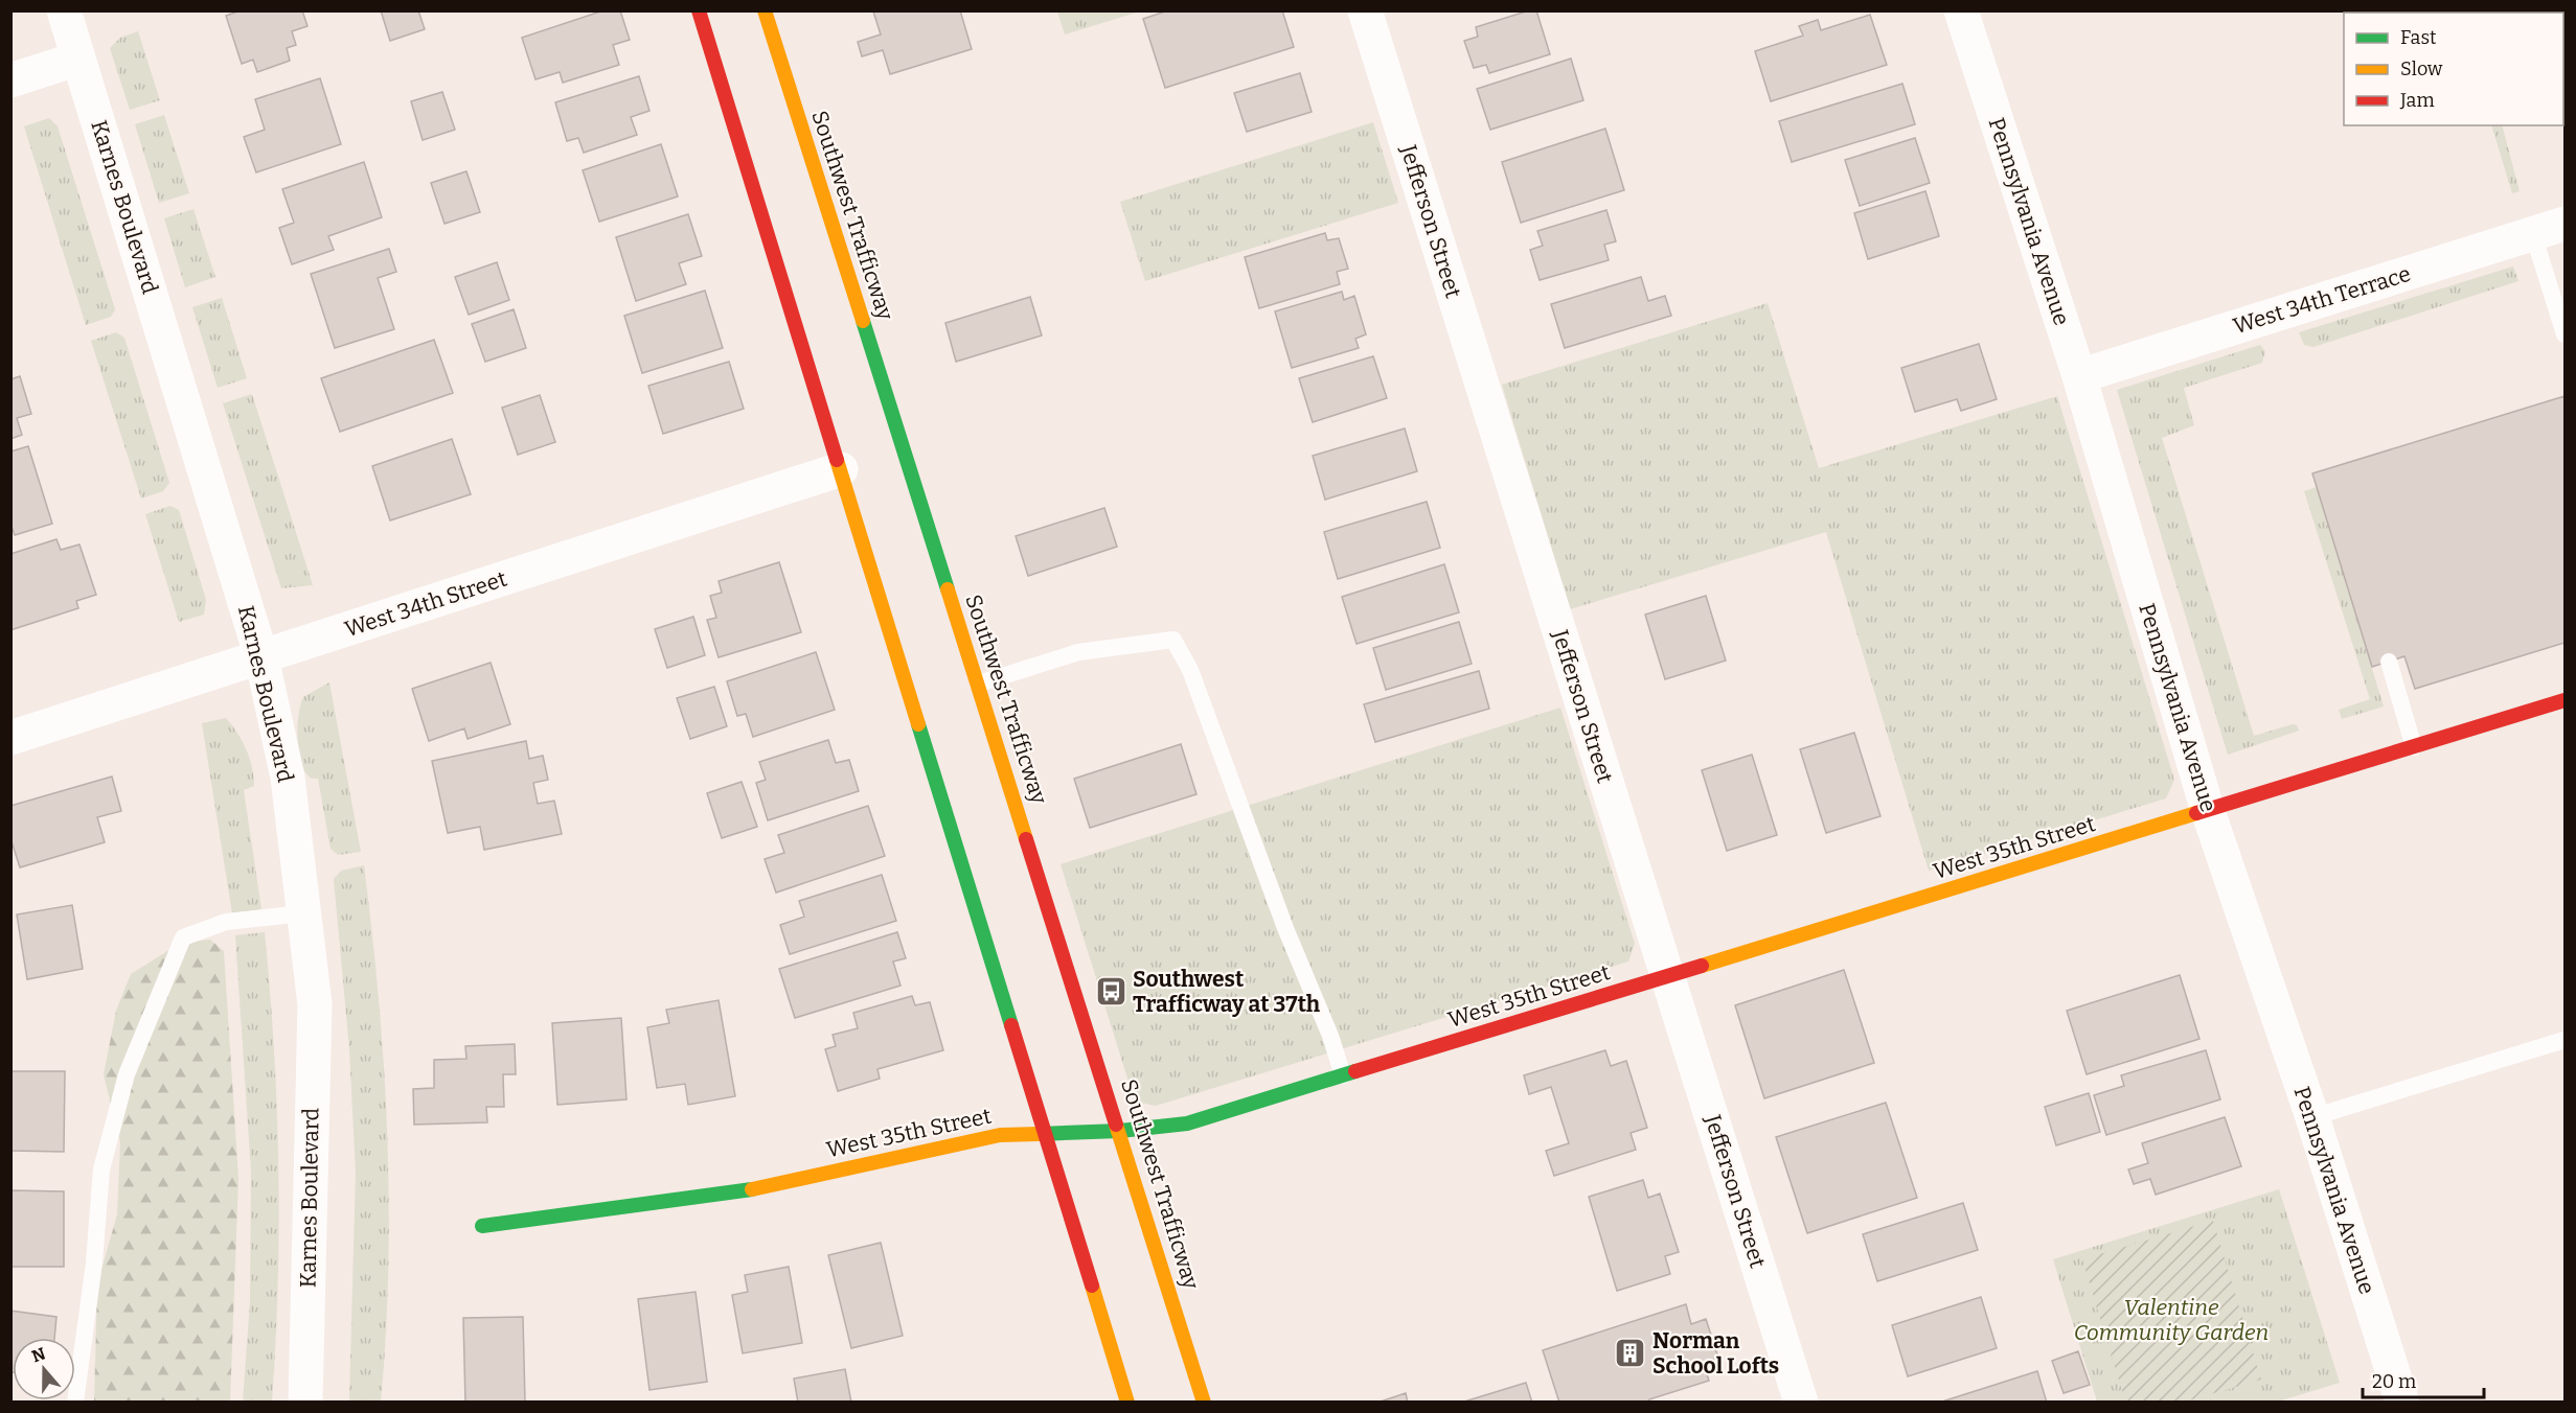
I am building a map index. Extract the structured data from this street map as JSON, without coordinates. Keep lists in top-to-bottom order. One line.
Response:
{"streets":{"main road":["Southwest Trafficway","West 35th Street"],"street":["Karnes Boulevard","Jefferson Street","Pennsylvania Avenue","West 34th Terrace","West 34th Street"]},"crossings":[["Karnes Boulevard","West 34th Street"],["Southwest Trafficway","West 35th Street"],["Jefferson Street","West 35th Street"],["Pennsylvania Avenue","West 34th Terrace"],["Pennsylvania Avenue","West 35th Street"]],"parks":["Valentine Community Garden"],"places":{"bus stop":["Southwest Trafficway at 37th"],"building":["Norman School Lofts"]},"legend":["Fast","Slow","Jam"],"scale_bar":"20 m","north":"top"}
